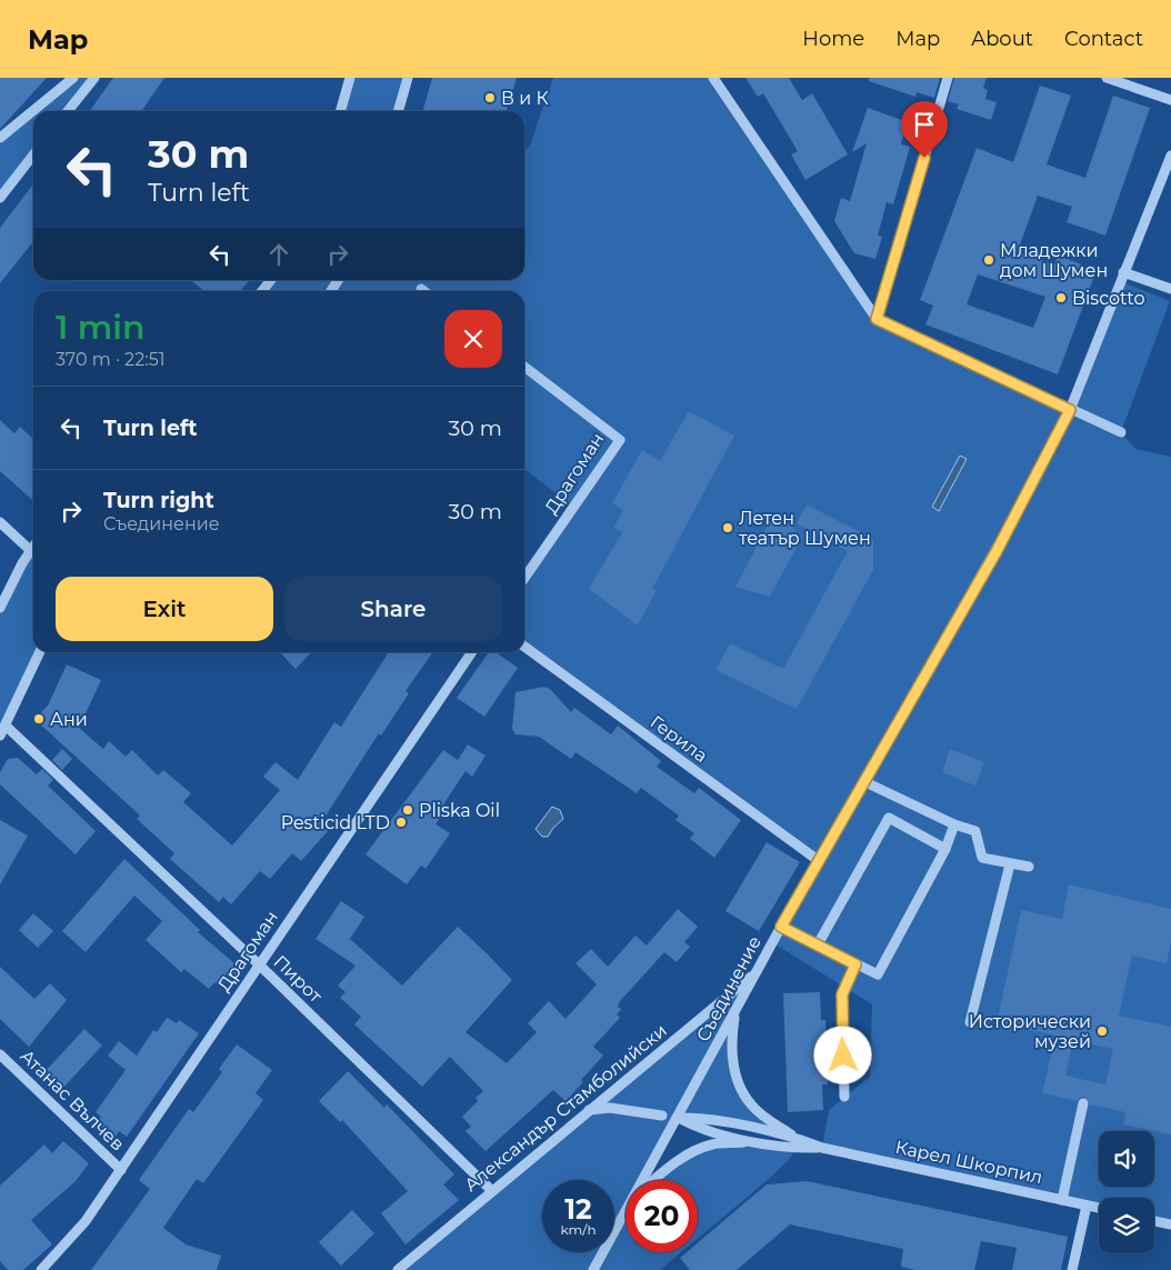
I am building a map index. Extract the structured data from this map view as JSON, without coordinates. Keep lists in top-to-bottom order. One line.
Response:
{"streets":{"street":["Драгоман","Герила","Пирот","Съединение","Атанас Вълчев","Александър Стамболийски","Карел Шкорпил"]},"crossings":[["Драгоман","Пирот"],["Драгоман","Атанас Вълчев"],["Герила","Съединение"],["Пирот","Александър Стамболийски"],["Съединение","Александър Стамболийски"],["Съединение","Карел Шкорпил"]],"places":["В и К","Младежки дом Шумен","Biscotto","Летен театър Шумен","Ани","Pliska Oil","Pesticid LTD","Исторически музей"],"page":{"header":"Map","nav":["Home","Map","About","Contact"],"turn":["30 m","Turn left"],"heading":["1 min","370 m · 22:51"],"list":[{"name":"Turn left","value":"30 m"},{"name":"Turn right","note":"Съединение","value":"30 m"}],"buttons":["Exit","Share"],"speed":"12 km/h","limit":"20"}}
